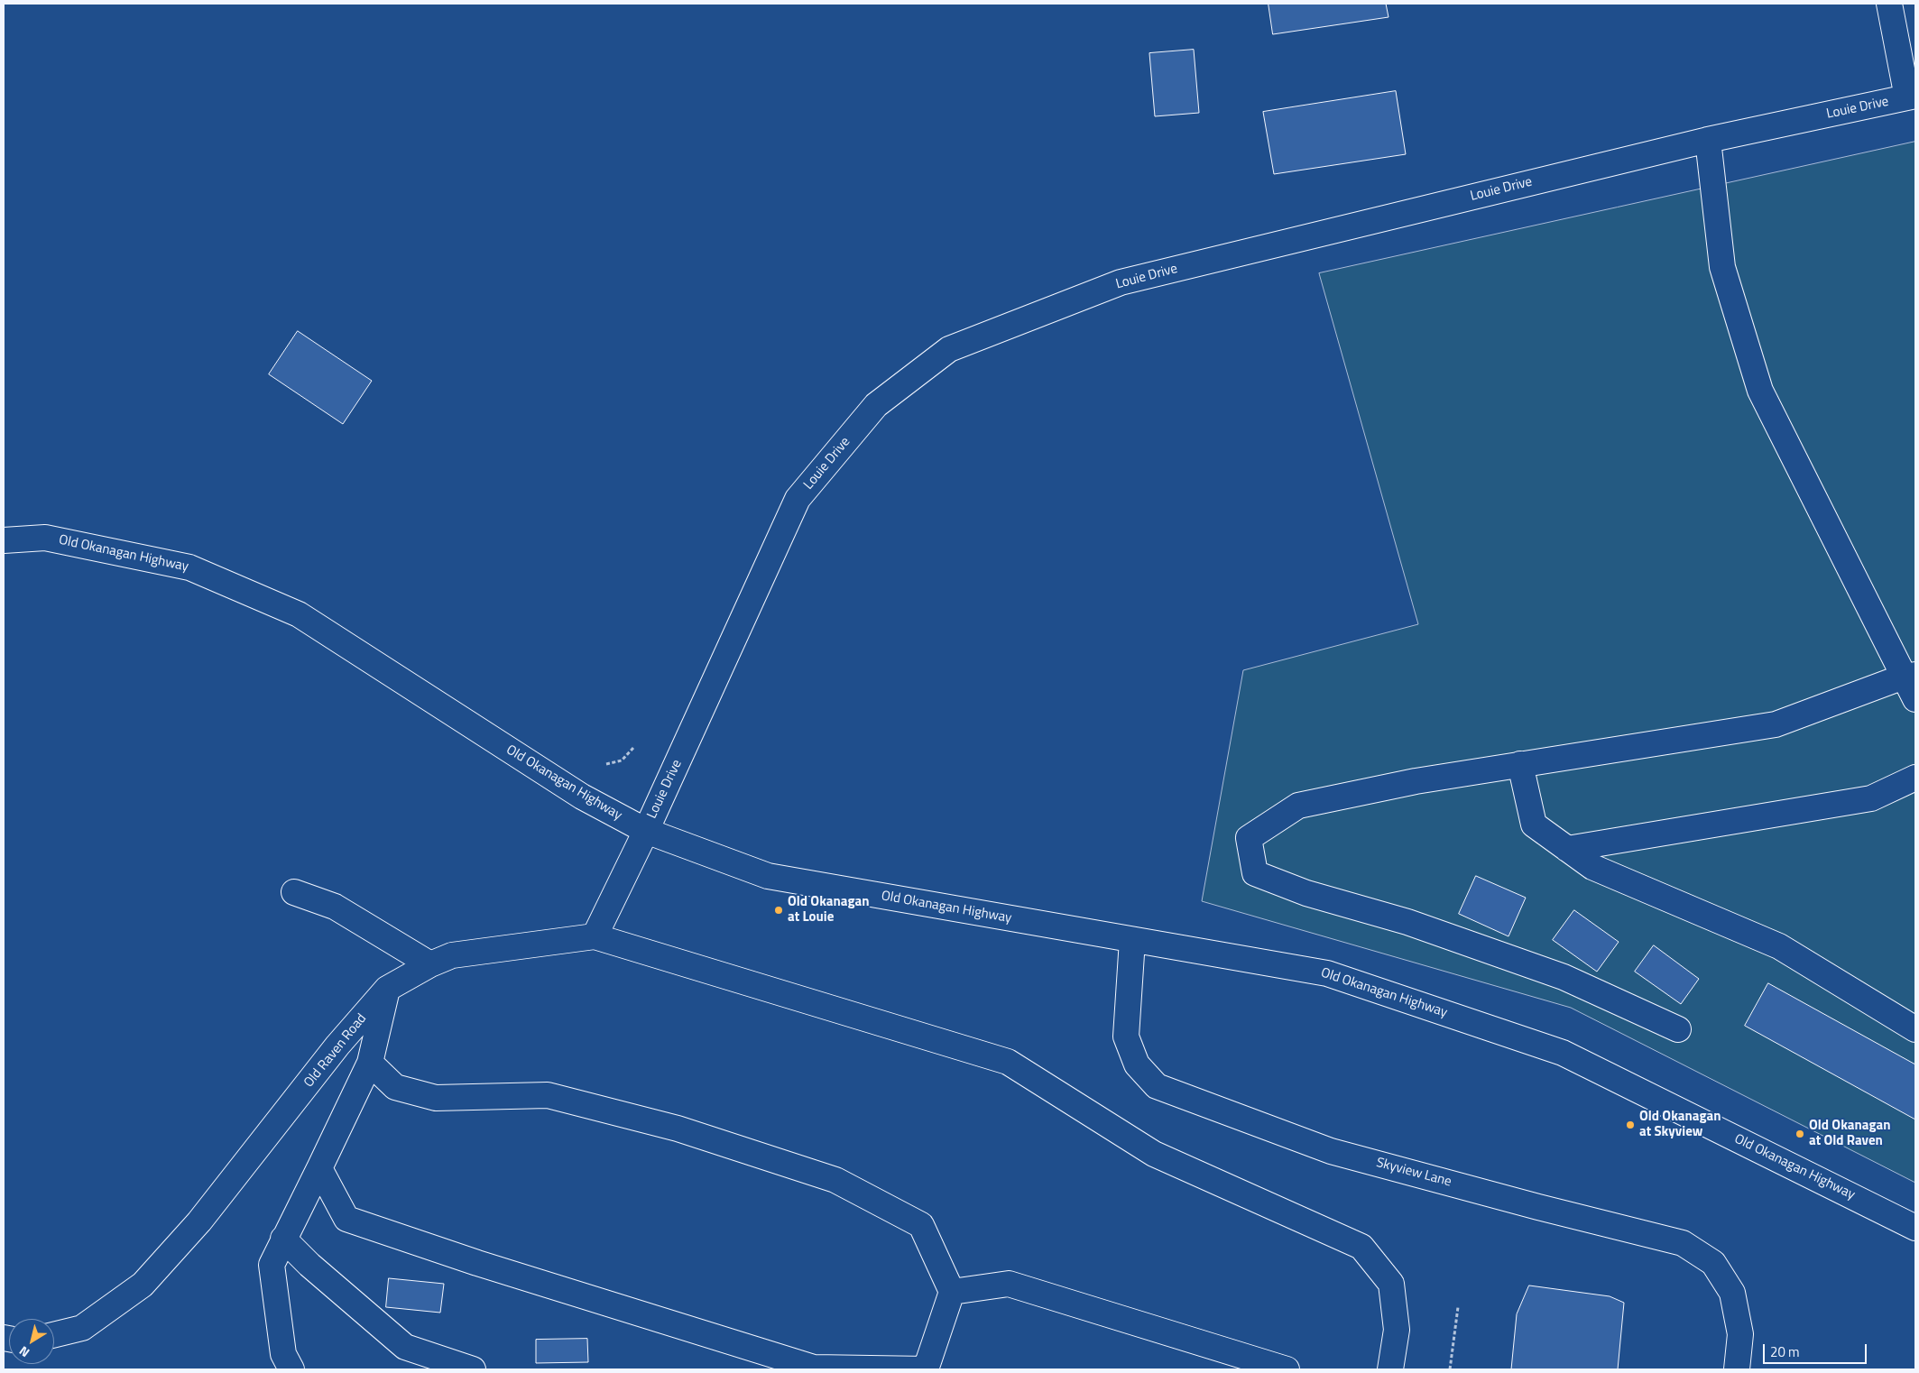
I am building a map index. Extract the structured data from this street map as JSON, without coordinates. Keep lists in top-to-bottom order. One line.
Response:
{"streets":{"street":["Louie Drive","Old Okanagan Highway","Old Raven Road","Skyview Lane"]},"crossings":[["Louie Drive","Old Okanagan Highway"],["Old Okanagan Highway","Skyview Lane"]],"places":["Old Okanagan at Louie","Old Okanagan at Skyview","Old Okanagan at Old Raven"],"scale_bar":"20 m","north":"bottom left"}
